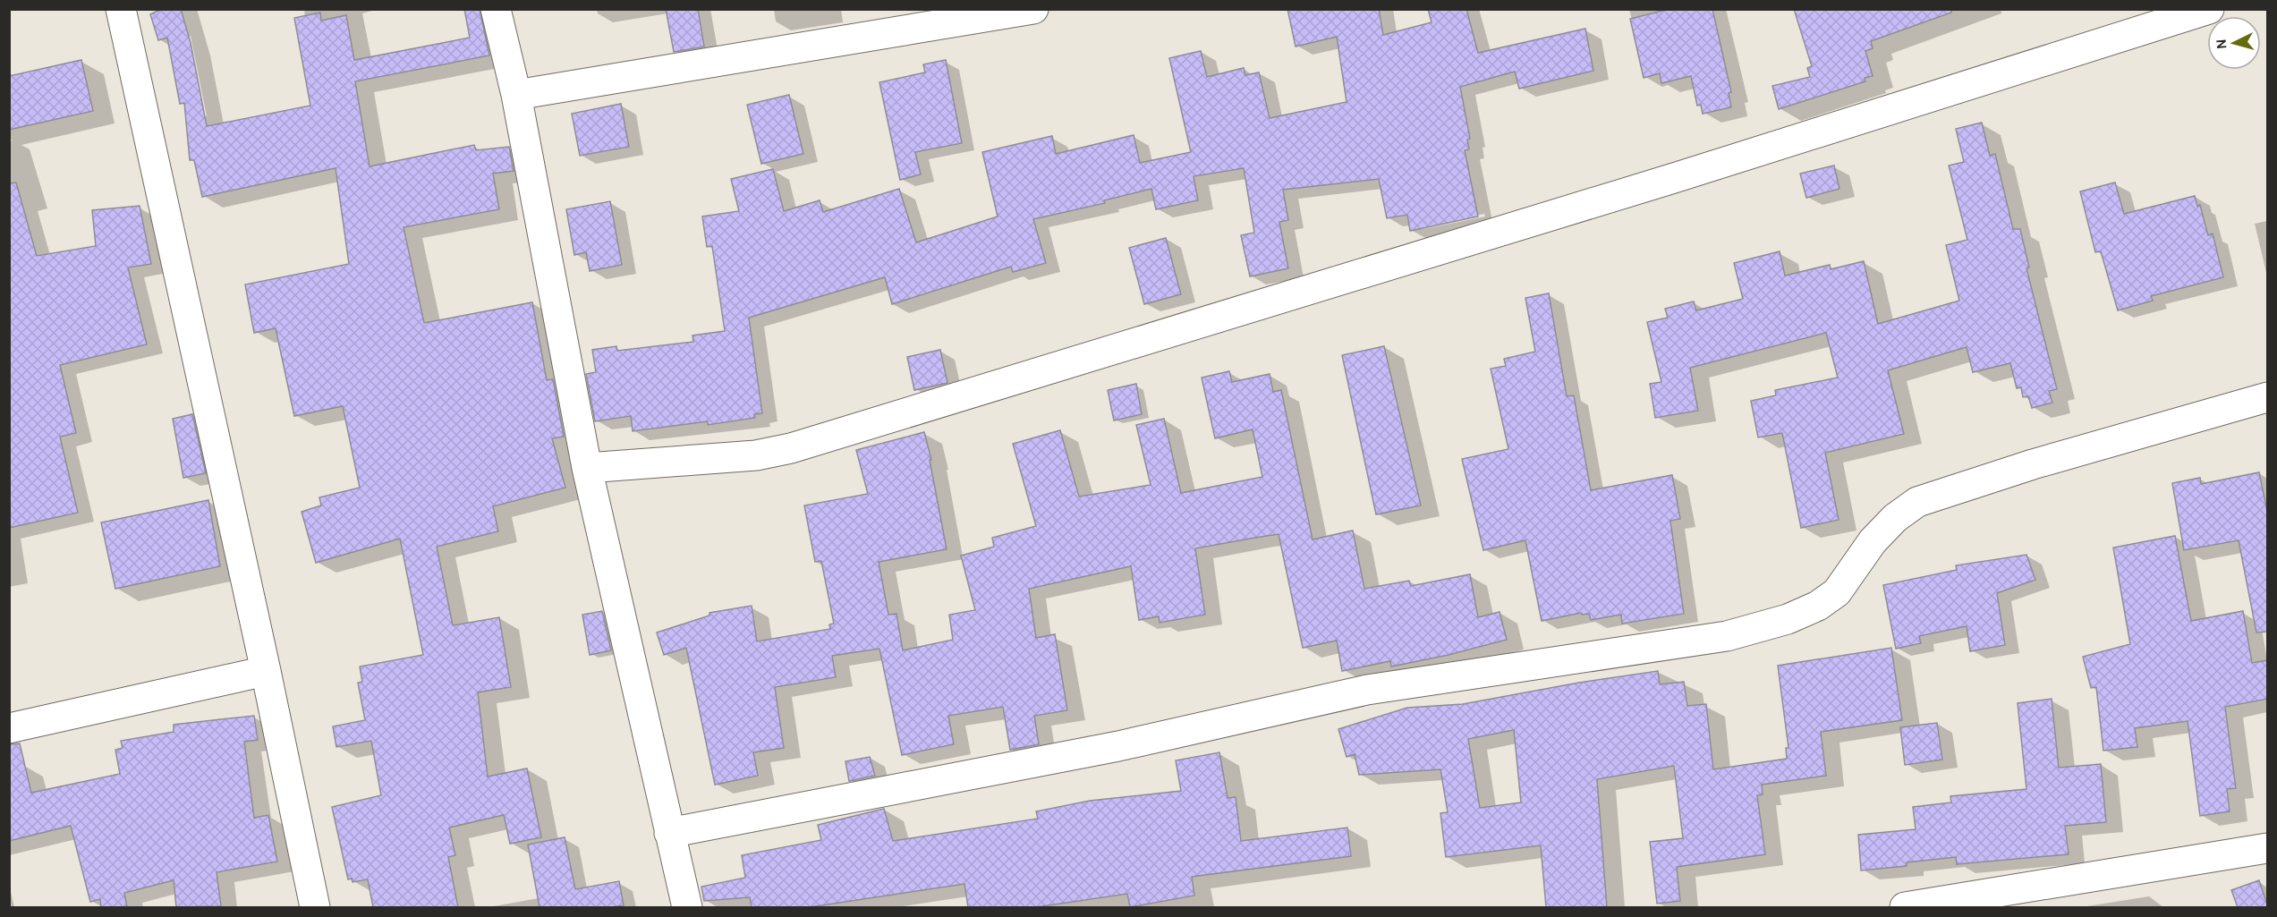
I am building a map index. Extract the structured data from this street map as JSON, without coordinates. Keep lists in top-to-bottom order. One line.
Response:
{"north":"left"}
